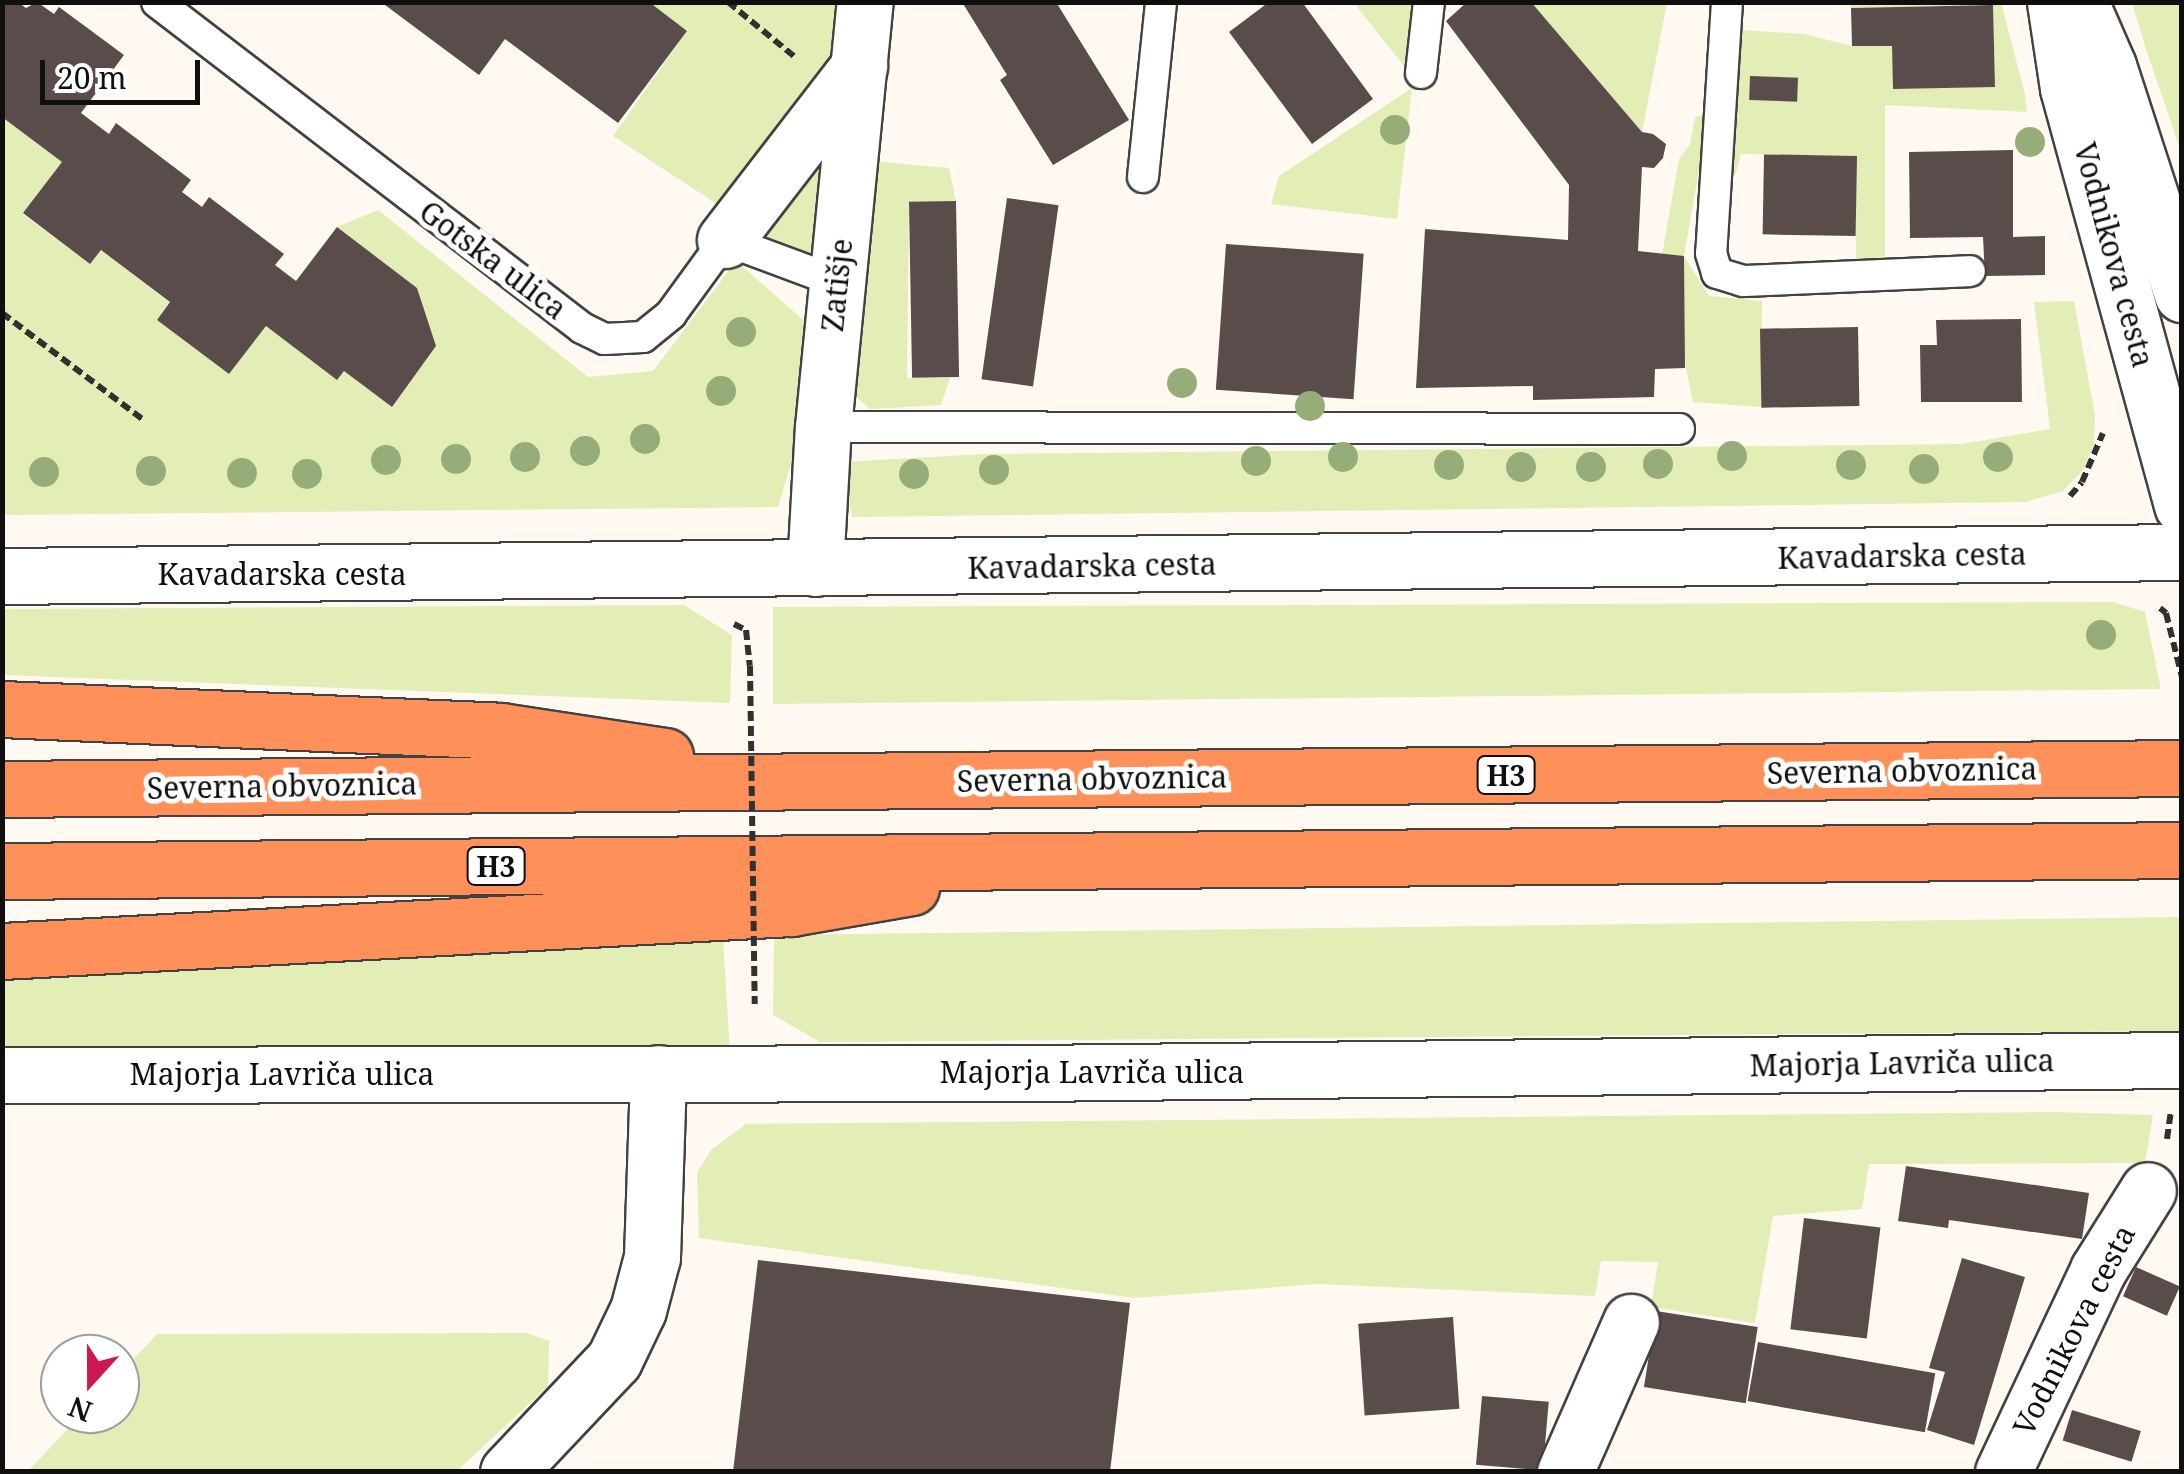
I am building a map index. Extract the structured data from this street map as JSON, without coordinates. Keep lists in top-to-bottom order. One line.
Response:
{"streets":{"highway":["Severna obvoznica","H3"],"street":["Vodnikova cesta","Zatišje","Kavadarska cesta","Majorja Lavriča ulica"],"lane":["Gotska ulica"]},"crossings":[["Zatišje","Kavadarska cesta"]],"scale_bar":"20 m","north":"bottom"}
